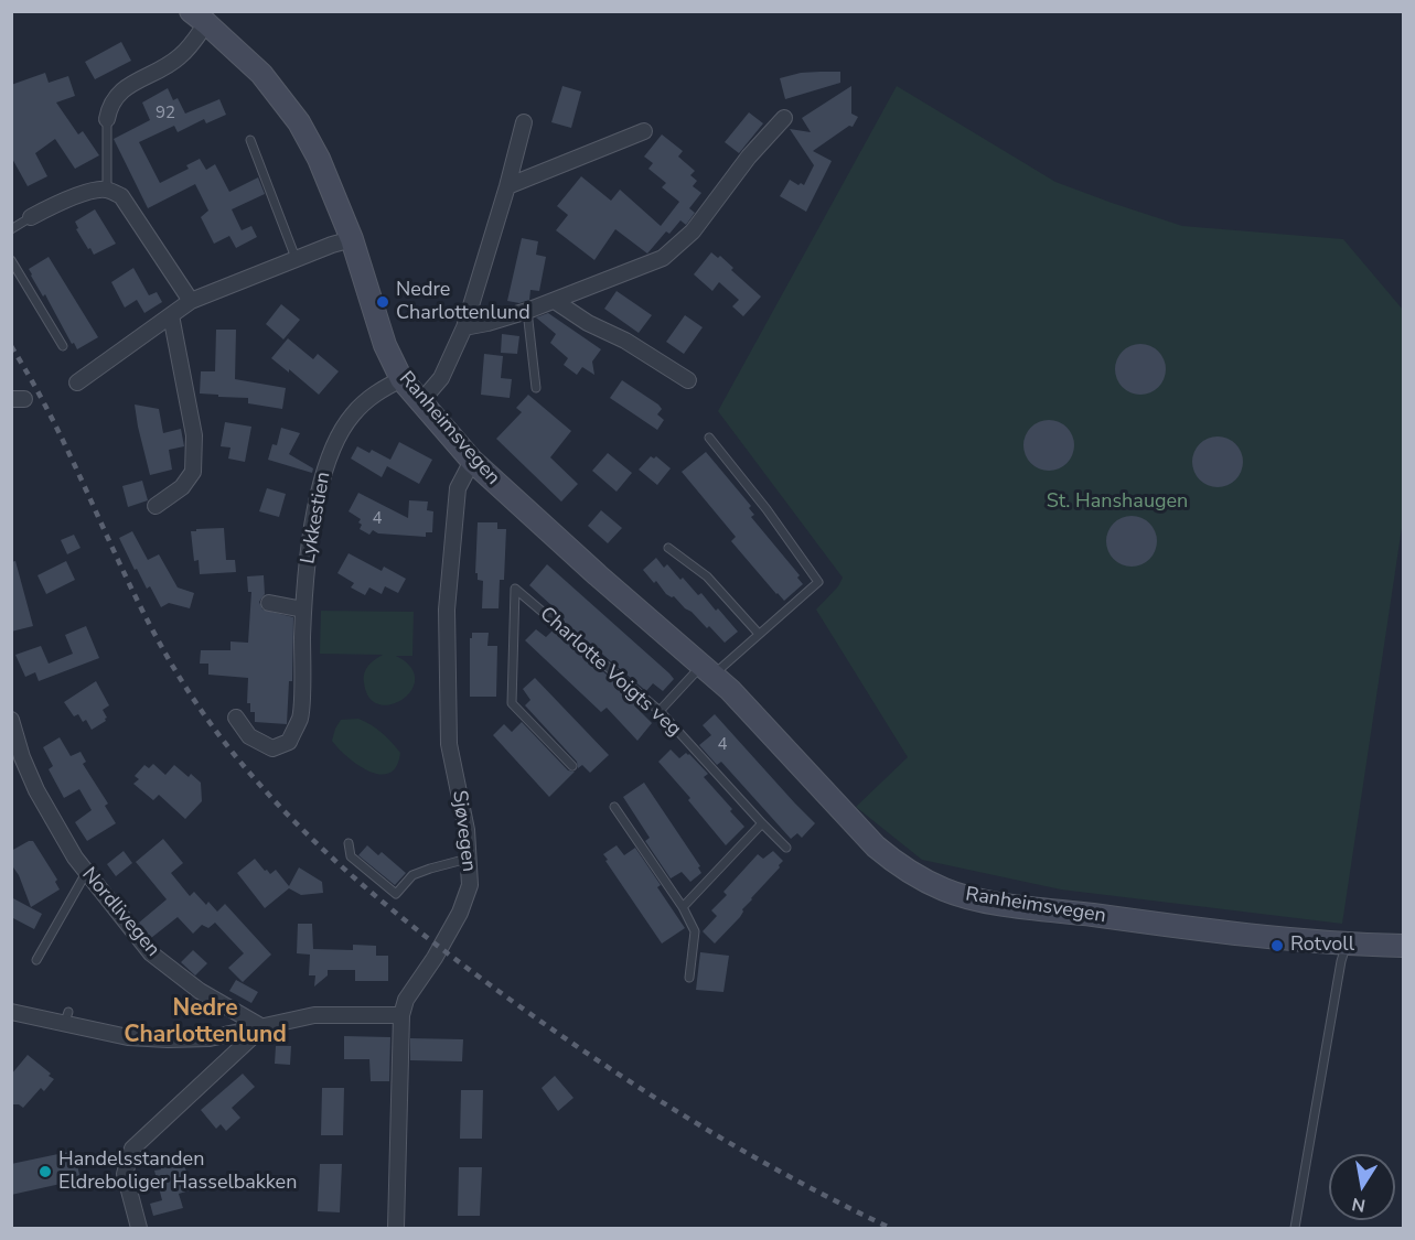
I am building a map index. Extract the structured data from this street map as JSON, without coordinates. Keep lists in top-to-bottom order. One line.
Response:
{"streets":{"street":["Ranheimsvegen","Lykkestien","Sjøvegen","Nordlivegen"],"lane":["Charlotte Voigts veg"]},"crossings":[["Ranheimsvegen","Lykkestien"],["Ranheimsvegen","Sjøvegen"]],"districts":["Nedre Charlottenlund"],"parks":["St. Hanshaugen"],"places":["Nedre Charlottenlund","Rotvoll","Handelsstanden Eldreboliger Hasselbakken"],"house_numbers":["92","4","4"],"north":"bottom"}
